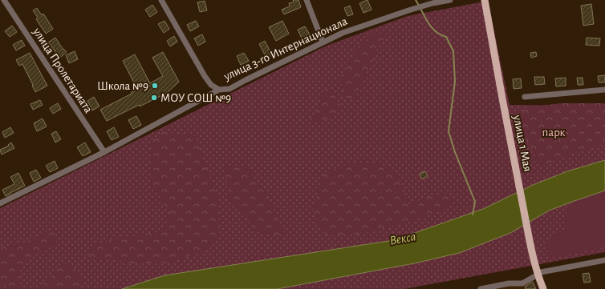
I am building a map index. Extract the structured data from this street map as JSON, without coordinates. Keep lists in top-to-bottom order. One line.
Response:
{"streets":{"main road":["улица 1 Мая"],"street":["улица 3-го Интернационала","улица Пролетариата"]},"crossings":[["улица 3-го Интернационала","улица Пролетариата"]],"water":["Векса"],"parks":["парк"],"places":["Школа №9","МОУ СОШ №9"]}
